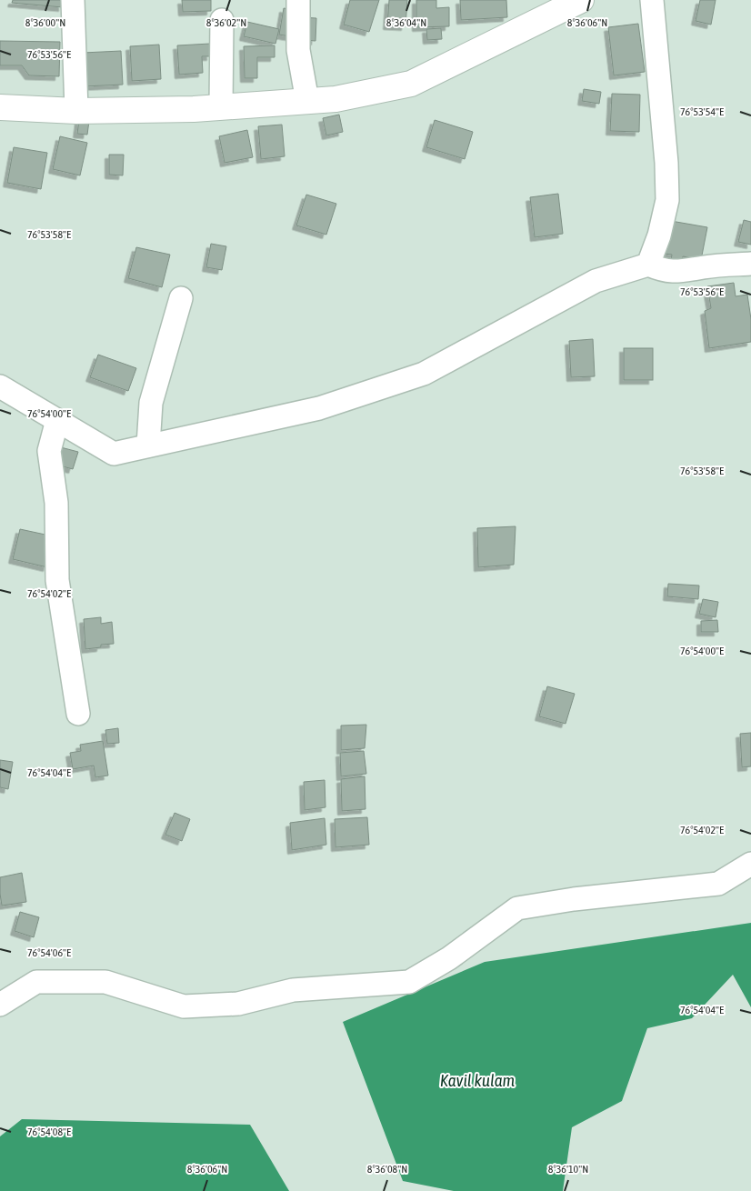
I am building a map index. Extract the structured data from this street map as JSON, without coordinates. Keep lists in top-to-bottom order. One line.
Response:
{"water":["Kavil kulam"],"coordinates":["8°36'00\"N","8°36'02\"N","8°36'04\"N","8°36'06\"N","76°53'56\"E","76°53'54\"E","76°53'58\"E","76°54'00\"E","76°54'02\"E","76°54'04\"E","76°54'06\"E","76°54'08\"E","8°36'08\"N","8°36'10\"N"]}
